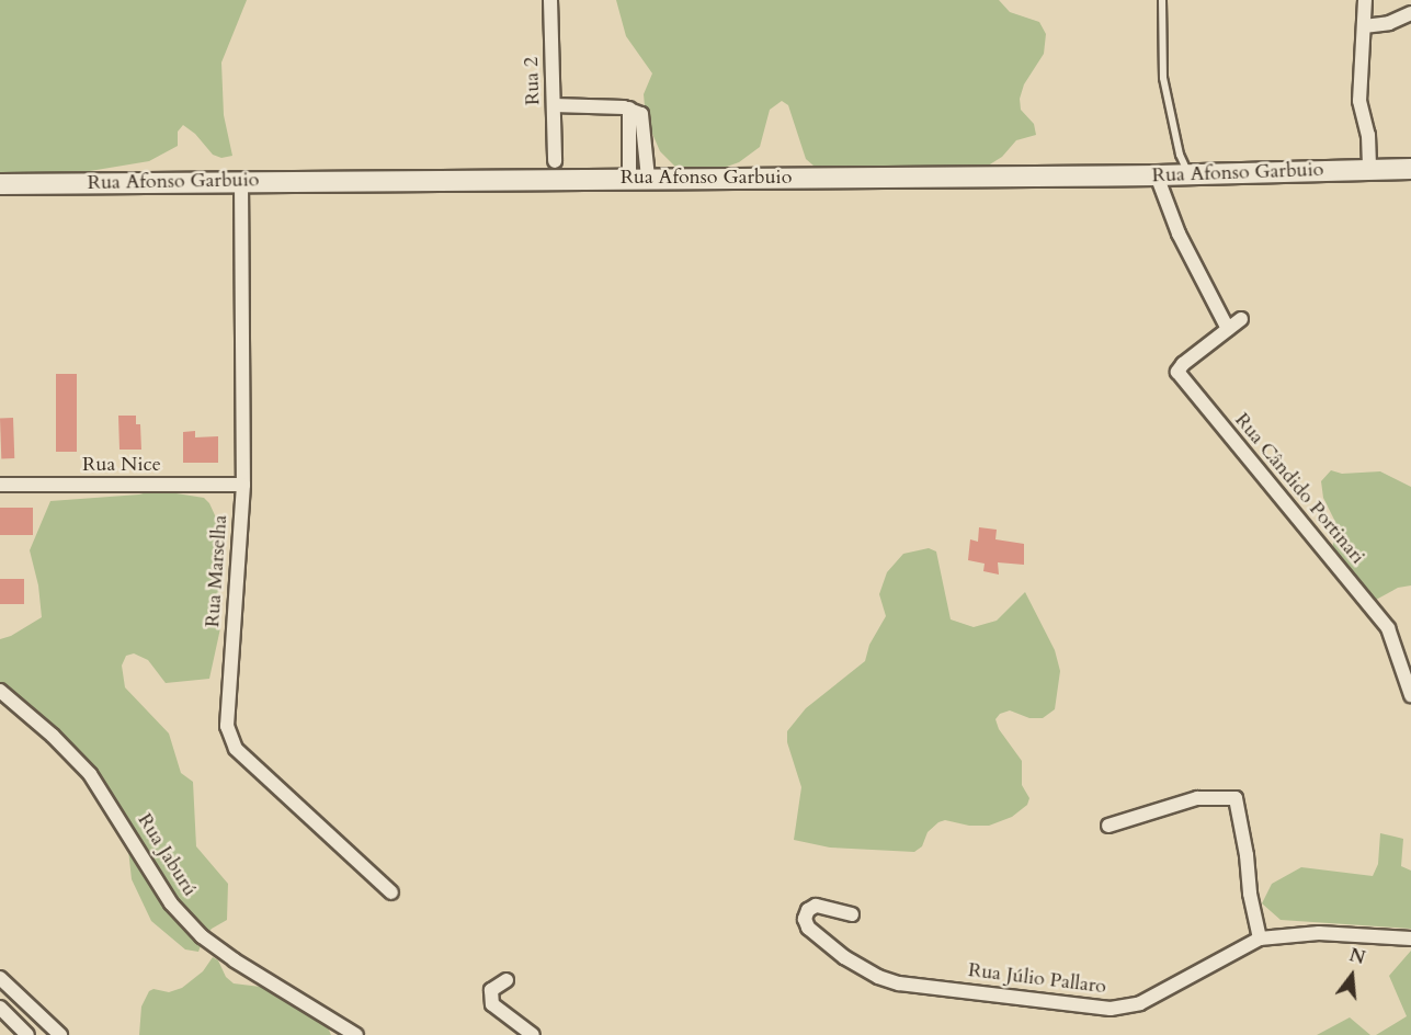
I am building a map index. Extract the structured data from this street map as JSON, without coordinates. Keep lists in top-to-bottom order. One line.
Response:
{"streets":{"street":["Rua 2","Rua Afonso Garbuio","Rua Nice","Rua Cândido Portinari","Rua Marselha","Rua Jaburú","Rua Júlio Pallaro"]},"crossings":[["Rua Afonso Garbuio","Rua Marselha"],["Rua Nice","Rua Marselha"]],"north":"top"}
